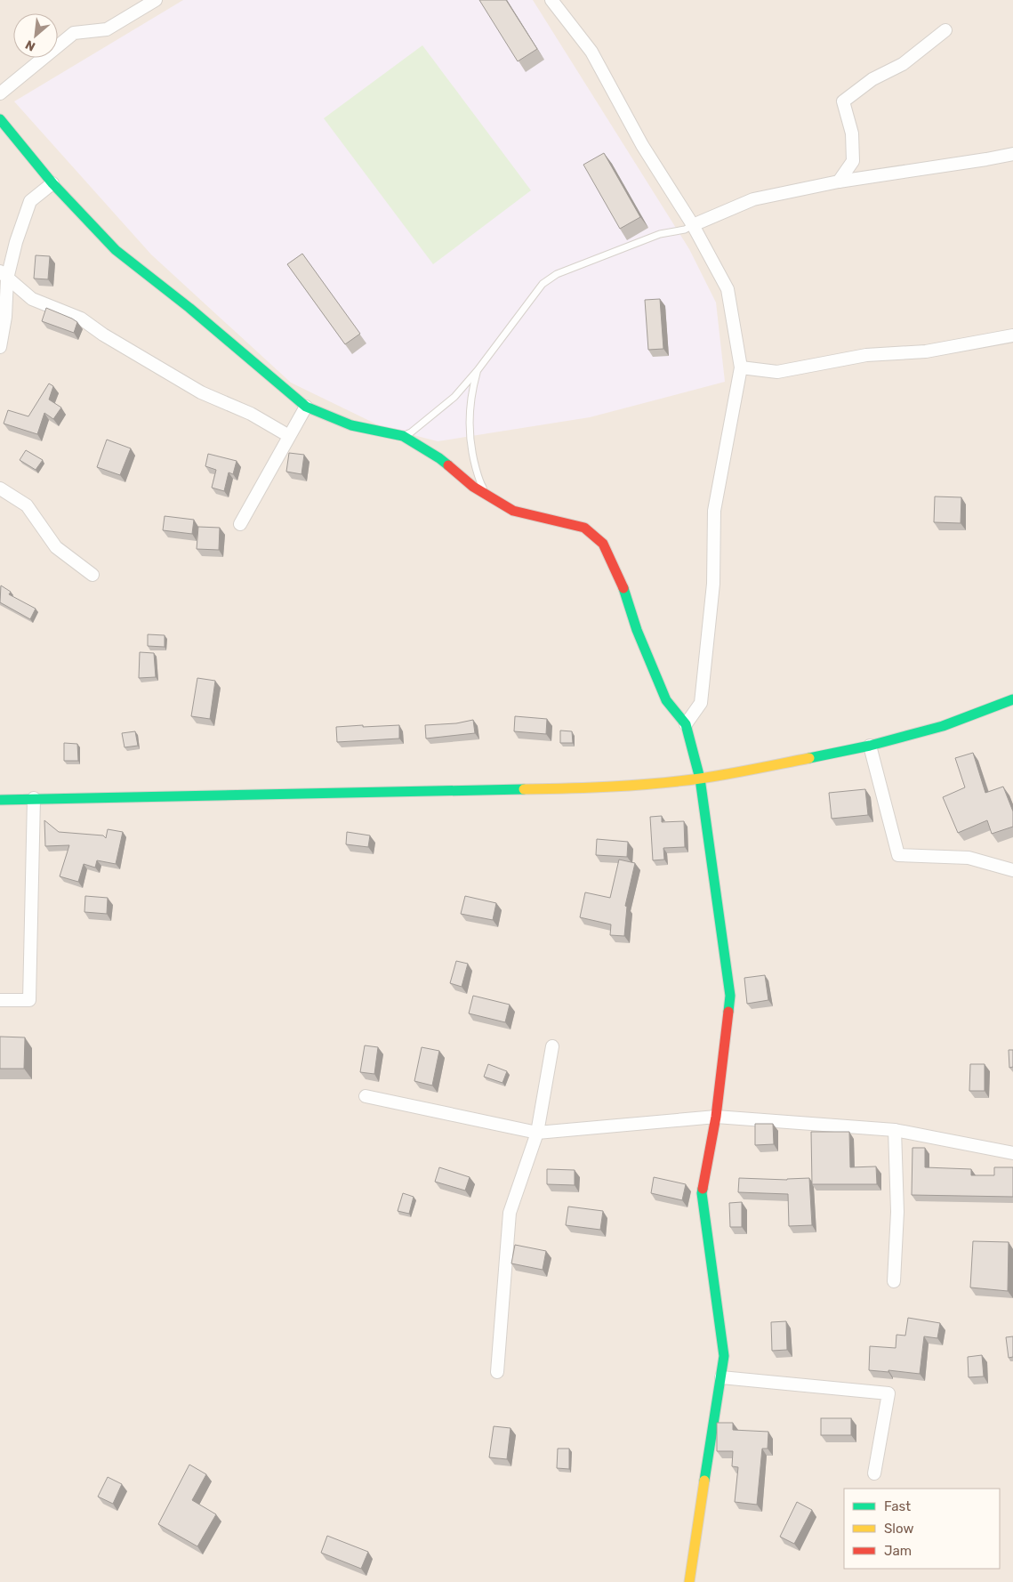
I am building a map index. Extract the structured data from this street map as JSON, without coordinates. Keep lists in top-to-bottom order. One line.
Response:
{"legend":["Fast","Slow","Jam"],"north":"bottom left"}
